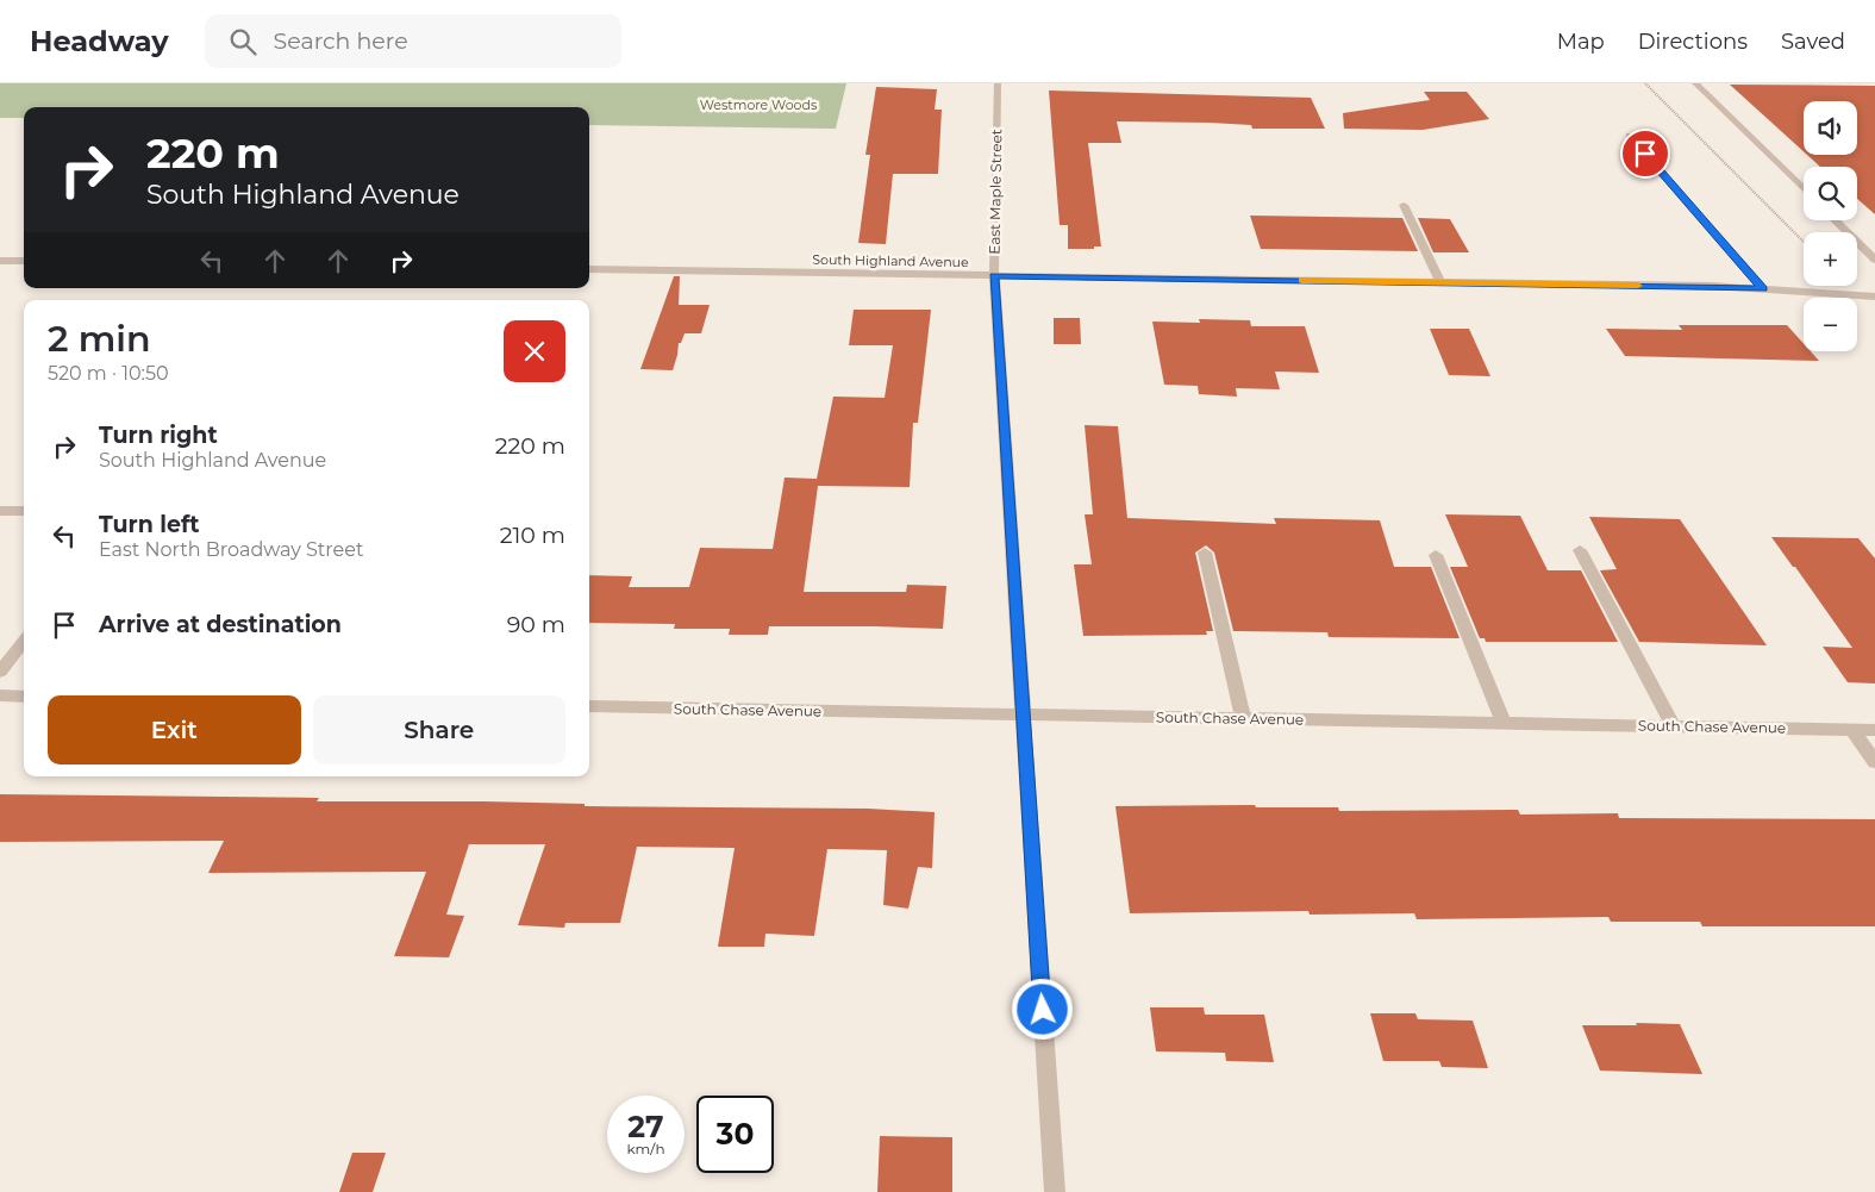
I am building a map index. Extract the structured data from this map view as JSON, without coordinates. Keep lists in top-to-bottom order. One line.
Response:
{"streets":{"street":["East Maple Street","South Highland Avenue","South Chase Avenue"]},"crossings":[["East Maple Street","South Highland Avenue"],["East Maple Street","South Chase Avenue"]],"parks":["Westmore Woods"],"page":{"header":"Headway","search":"Search here","nav":["Map","Directions","Saved"],"map_buttons":["+","−"],"turn":["220 m","South Highland Avenue"],"heading":["2 min","520 m · 10:50"],"list":[{"name":"Turn right","note":"South Highland Avenue","value":"220 m"},{"name":"Turn left","note":"East North Broadway Street","value":"210 m"},{"name":"Arrive at destination","value":"90 m"}],"buttons":["Exit","Share"],"speed":"27 km/h","limit":"30"}}
